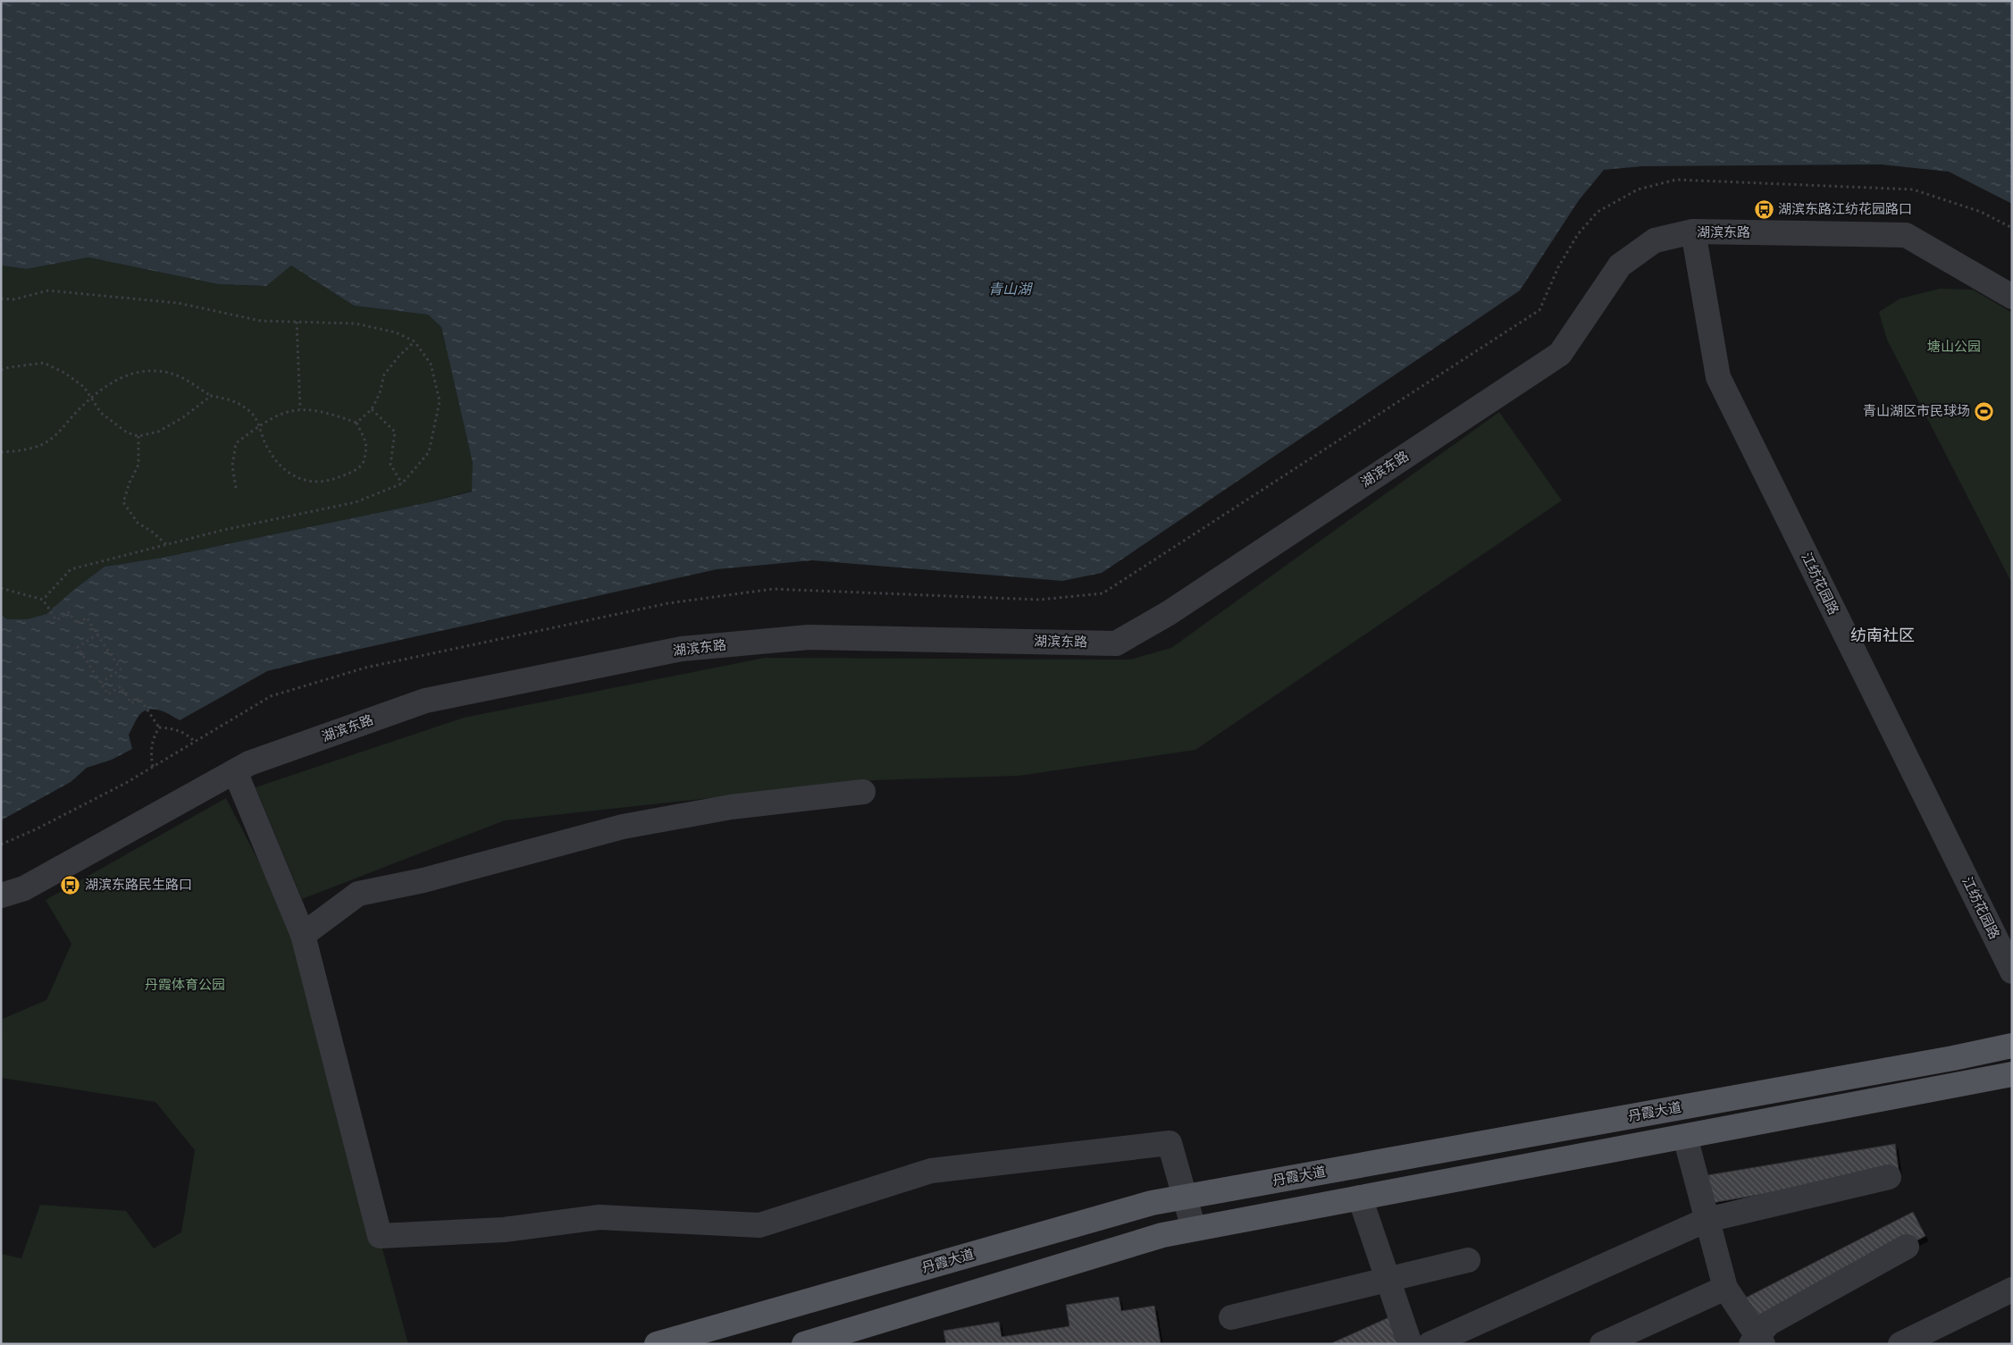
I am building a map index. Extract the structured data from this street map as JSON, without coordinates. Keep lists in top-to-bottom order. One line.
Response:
{"streets":{"main road":["丹霞大道"],"street":["湖滨东路","江纺花园路"]},"crossings":[["湖滨东路","江纺花园路"]],"districts":["纺南社区"],"water":["青山湖"],"parks":["塘山公园","丹霞体育公园"],"places":{"bus stop":["湖滨东路江纺花园路口","湖滨东路民生路口"],"sports":["青山湖区市民球场"]}}
